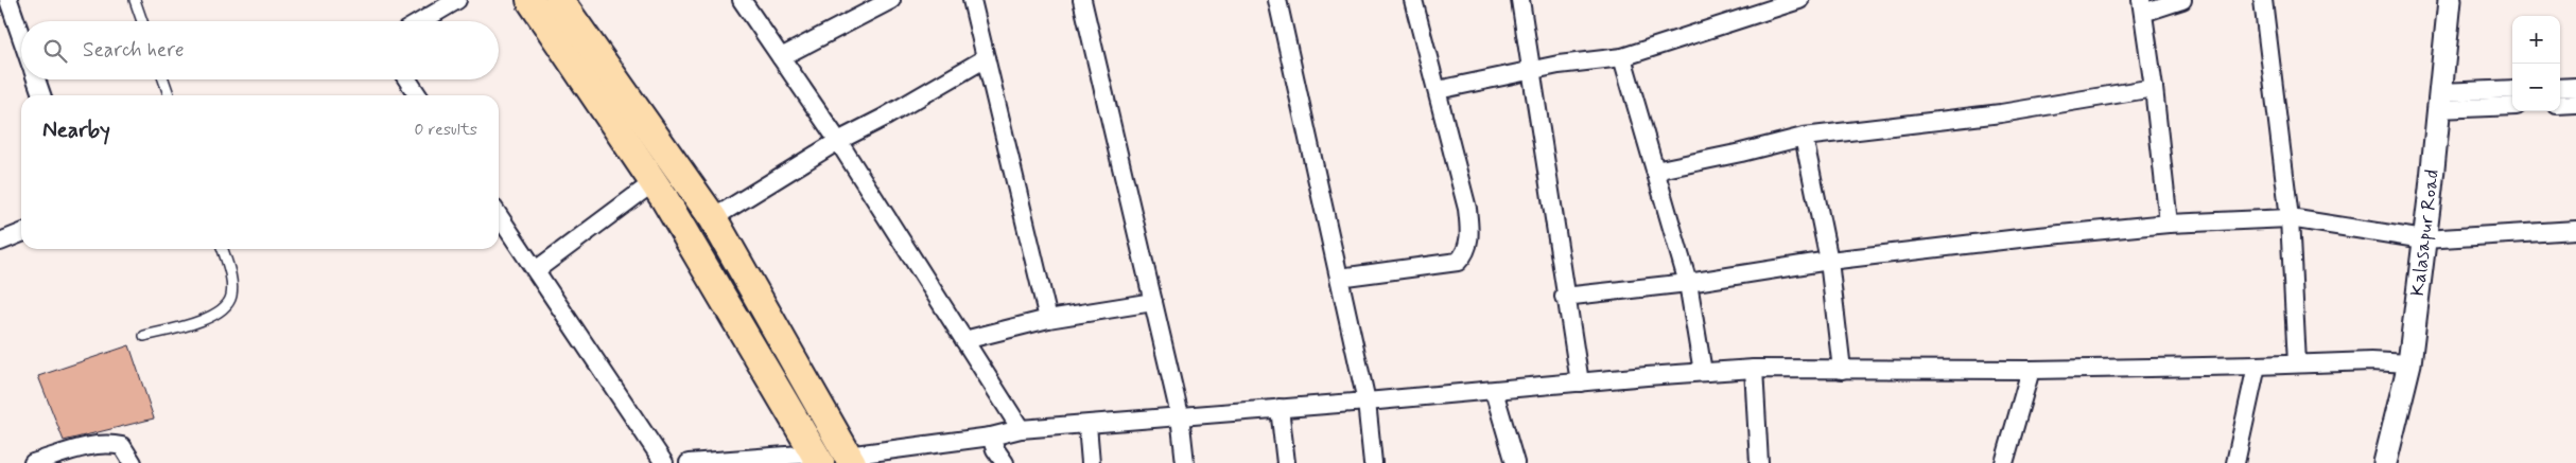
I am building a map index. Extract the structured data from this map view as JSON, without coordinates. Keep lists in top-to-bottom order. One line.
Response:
{"streets":{"street":["Kalasapur Road"]},"page":{"map_buttons":["+","−"],"search":"Search here","heading":["Nearby","0 results"]}}
